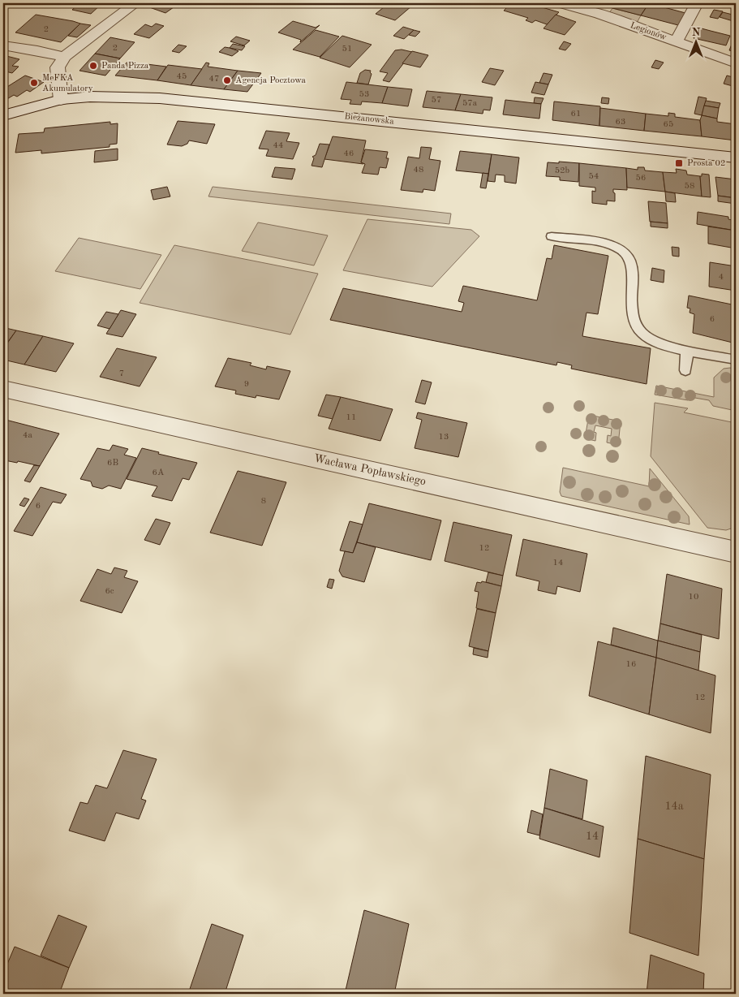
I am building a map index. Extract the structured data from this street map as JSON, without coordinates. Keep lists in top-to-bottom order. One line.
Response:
{"streets":{"street":["Legionów","Bieżanowska","Wacława Popławskiego"]},"places":{"other":["Panda Pizza","Agencja Pocztowa","MeFKA Akumulatory"],"transit":["Prosta 02"]},"house_numbers":["2","2","51","45","47","53","57","57a","61","63","65","44","46","48","52b","54","56","58","4","6","7","9","11","4a","13","6B","6A","8","6","12","14","6c","10","16","12","14a","14"],"north":"top"}
